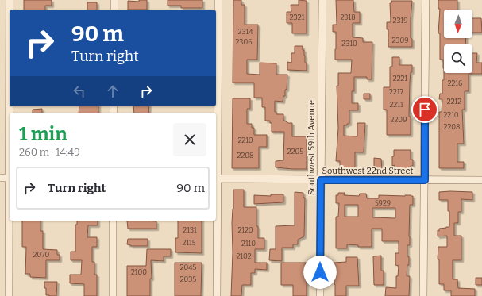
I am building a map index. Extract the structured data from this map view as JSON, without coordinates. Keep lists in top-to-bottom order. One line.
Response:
{"streets":{"street":["Southwest 59th Avenue","Southwest 22nd Street"]},"crossings":[["Southwest 59th Avenue","Southwest 22nd Street"]],"house_numbers":["2321","2318","2319","2314","2309","2306","2310","2221","2216","2217","2212","2211","2210","2209","2208","2210","2205","2208","5929","2131","2120","2115","2110","2070","2102","2045","2100","2035"],"north":"bottom","page":{"turn":["90 m","Turn right"],"heading":["1 min","260 m · 14:49"],"list":[{"name":"Turn right","value":"90 m"}]}}
